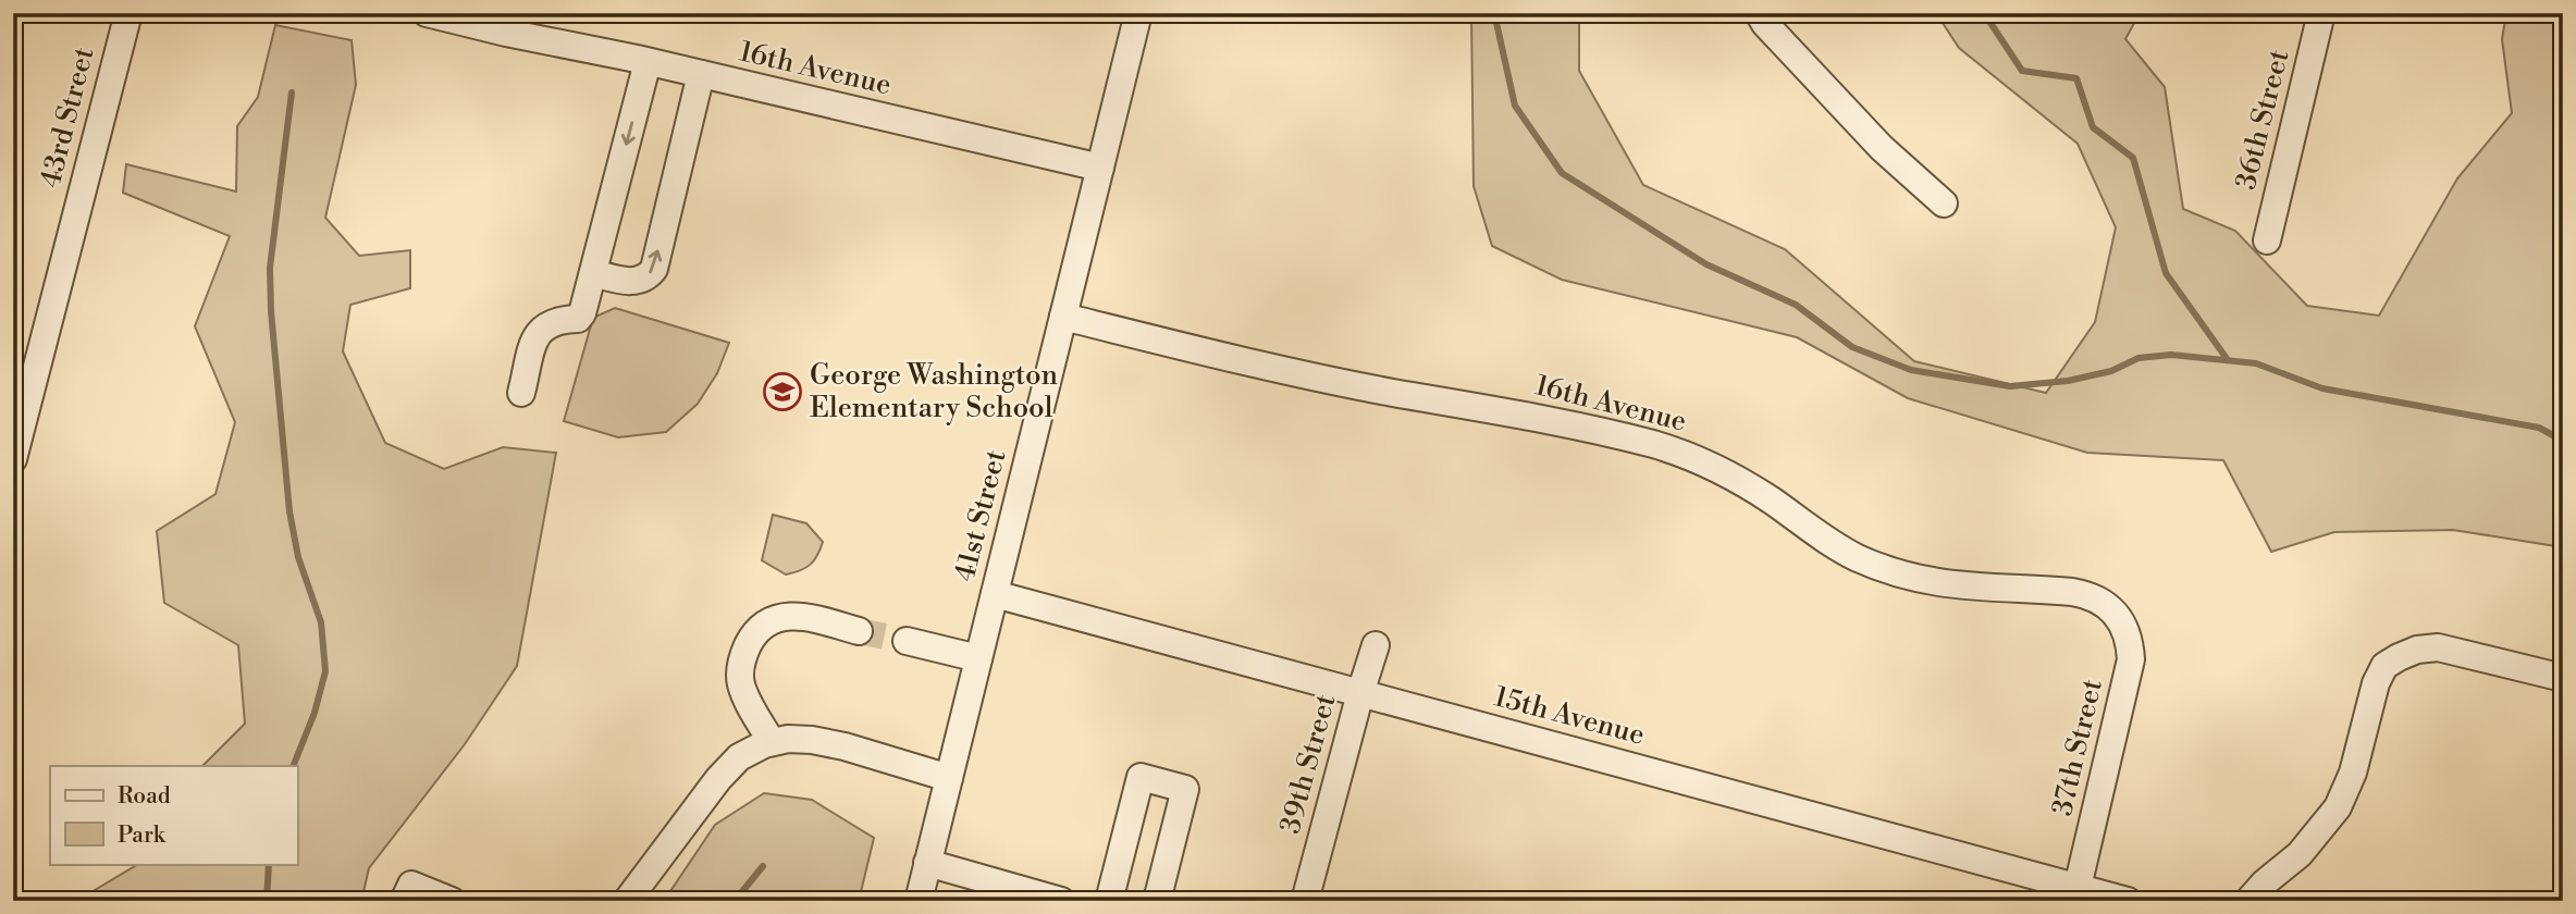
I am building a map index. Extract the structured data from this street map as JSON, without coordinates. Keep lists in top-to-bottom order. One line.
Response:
{"streets":{"street":["16th Avenue","43rd Street","36th Street","41st Street","15th Avenue","37th Street","39th Street"]},"crossings":[["16th Avenue","41st Street"],["16th Avenue","37th Street"],["41st Street","15th Avenue"],["15th Avenue","37th Street"],["15th Avenue","39th Street"]],"places":{"school or university":["George Washington Elementary School"]},"legend":["Road","Park"]}
